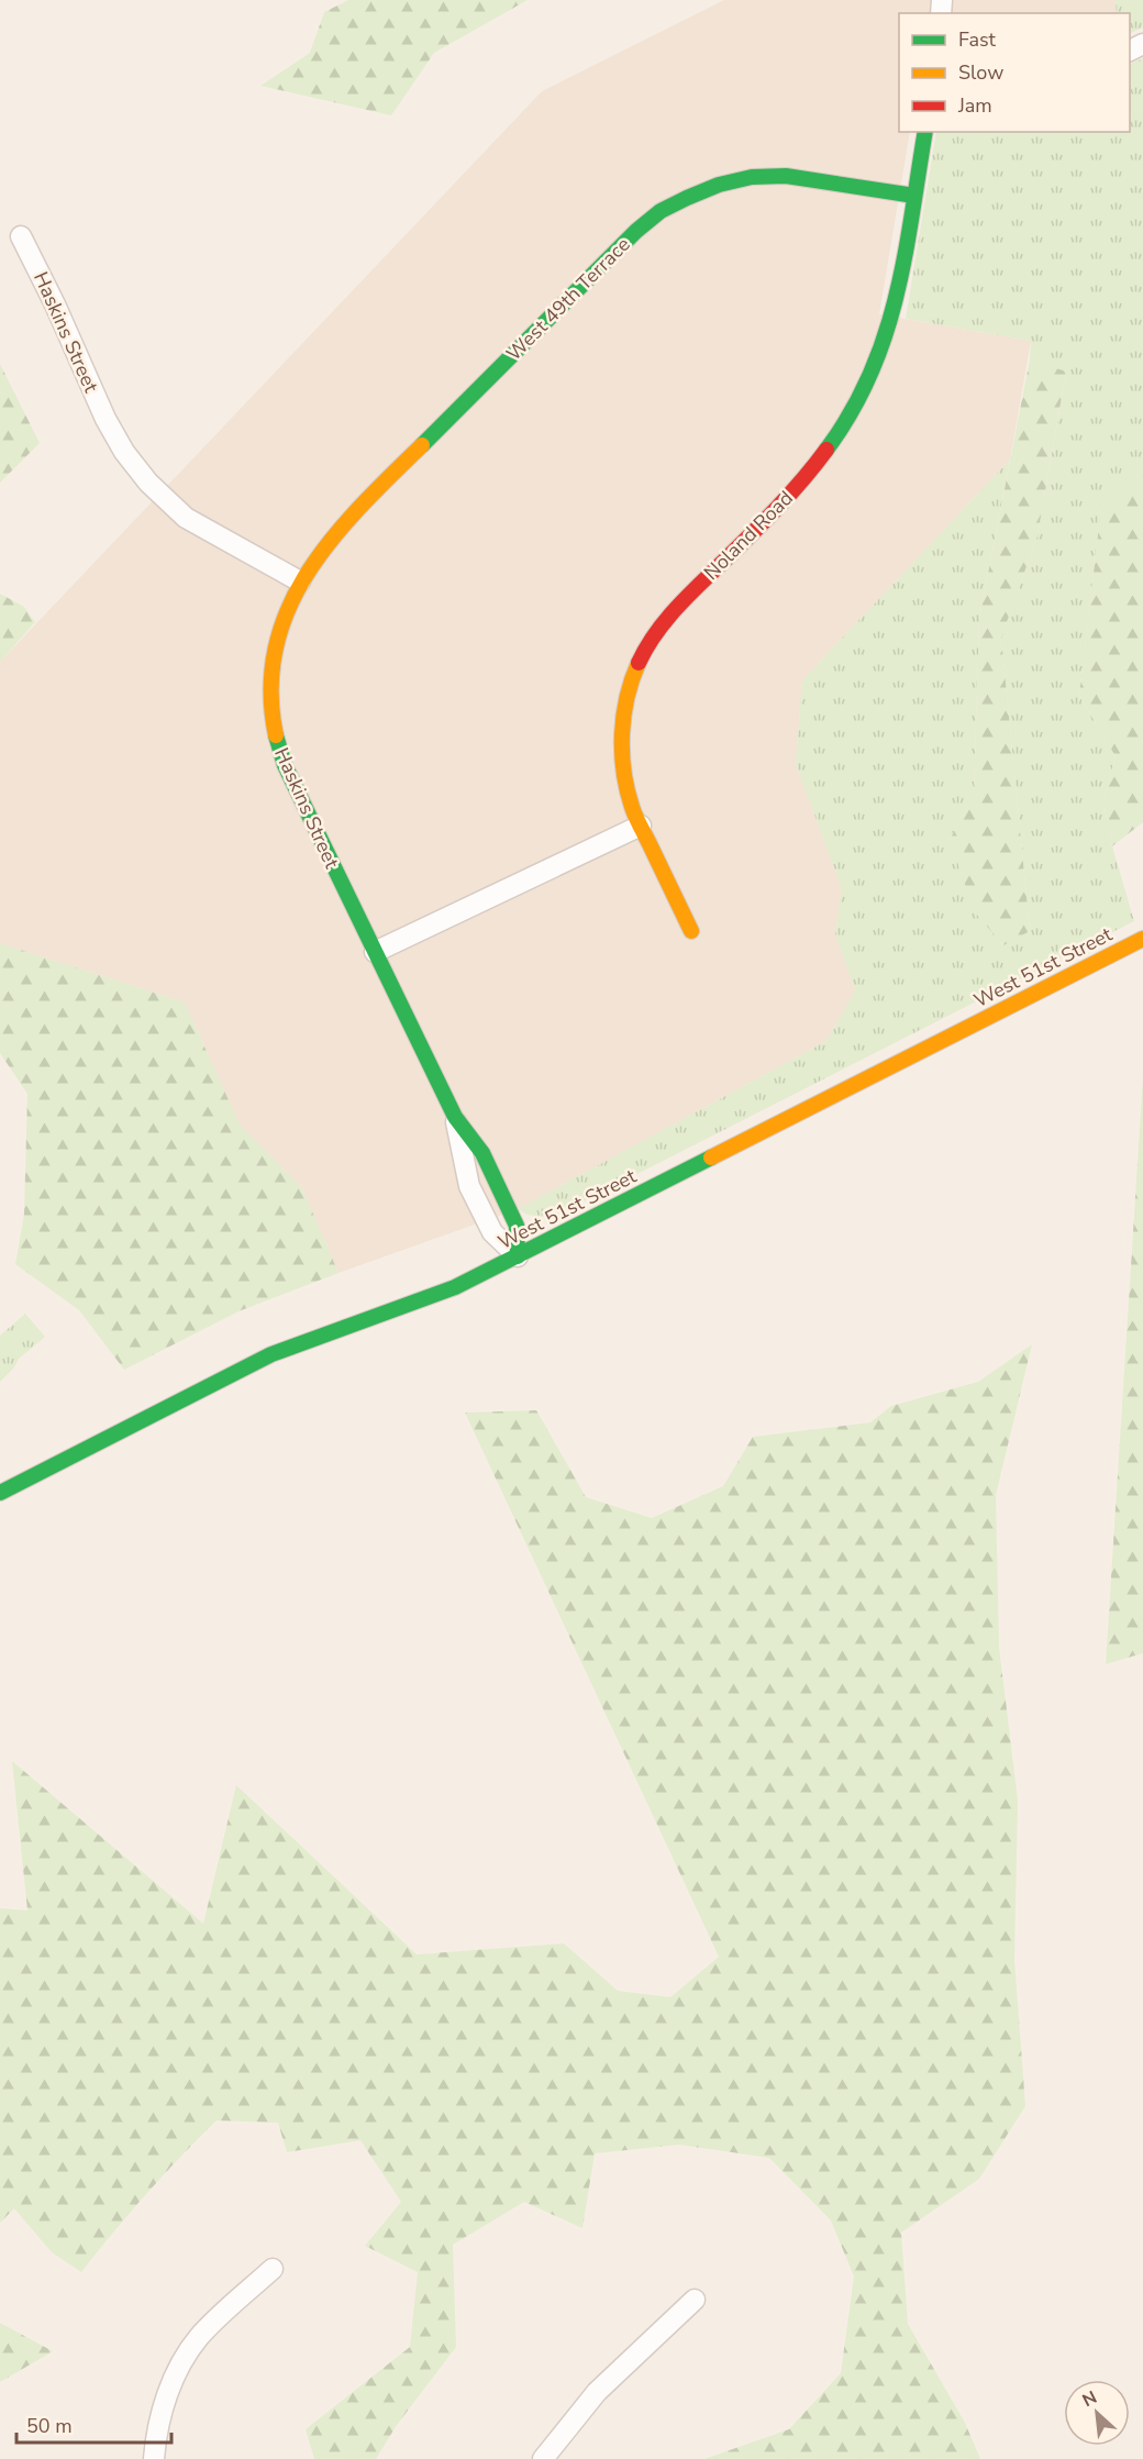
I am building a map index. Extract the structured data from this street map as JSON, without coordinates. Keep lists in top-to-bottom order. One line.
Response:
{"streets":{"street":["West 49th Terrace","Haskins Street","Noland Road","West 51st Street"]},"crossings":[["West 49th Terrace","Haskins Street"],["West 49th Terrace","Noland Road"],["Haskins Street","West 51st Street"]],"legend":["Fast","Slow","Jam"],"scale_bar":"50 m","north":"top left"}
